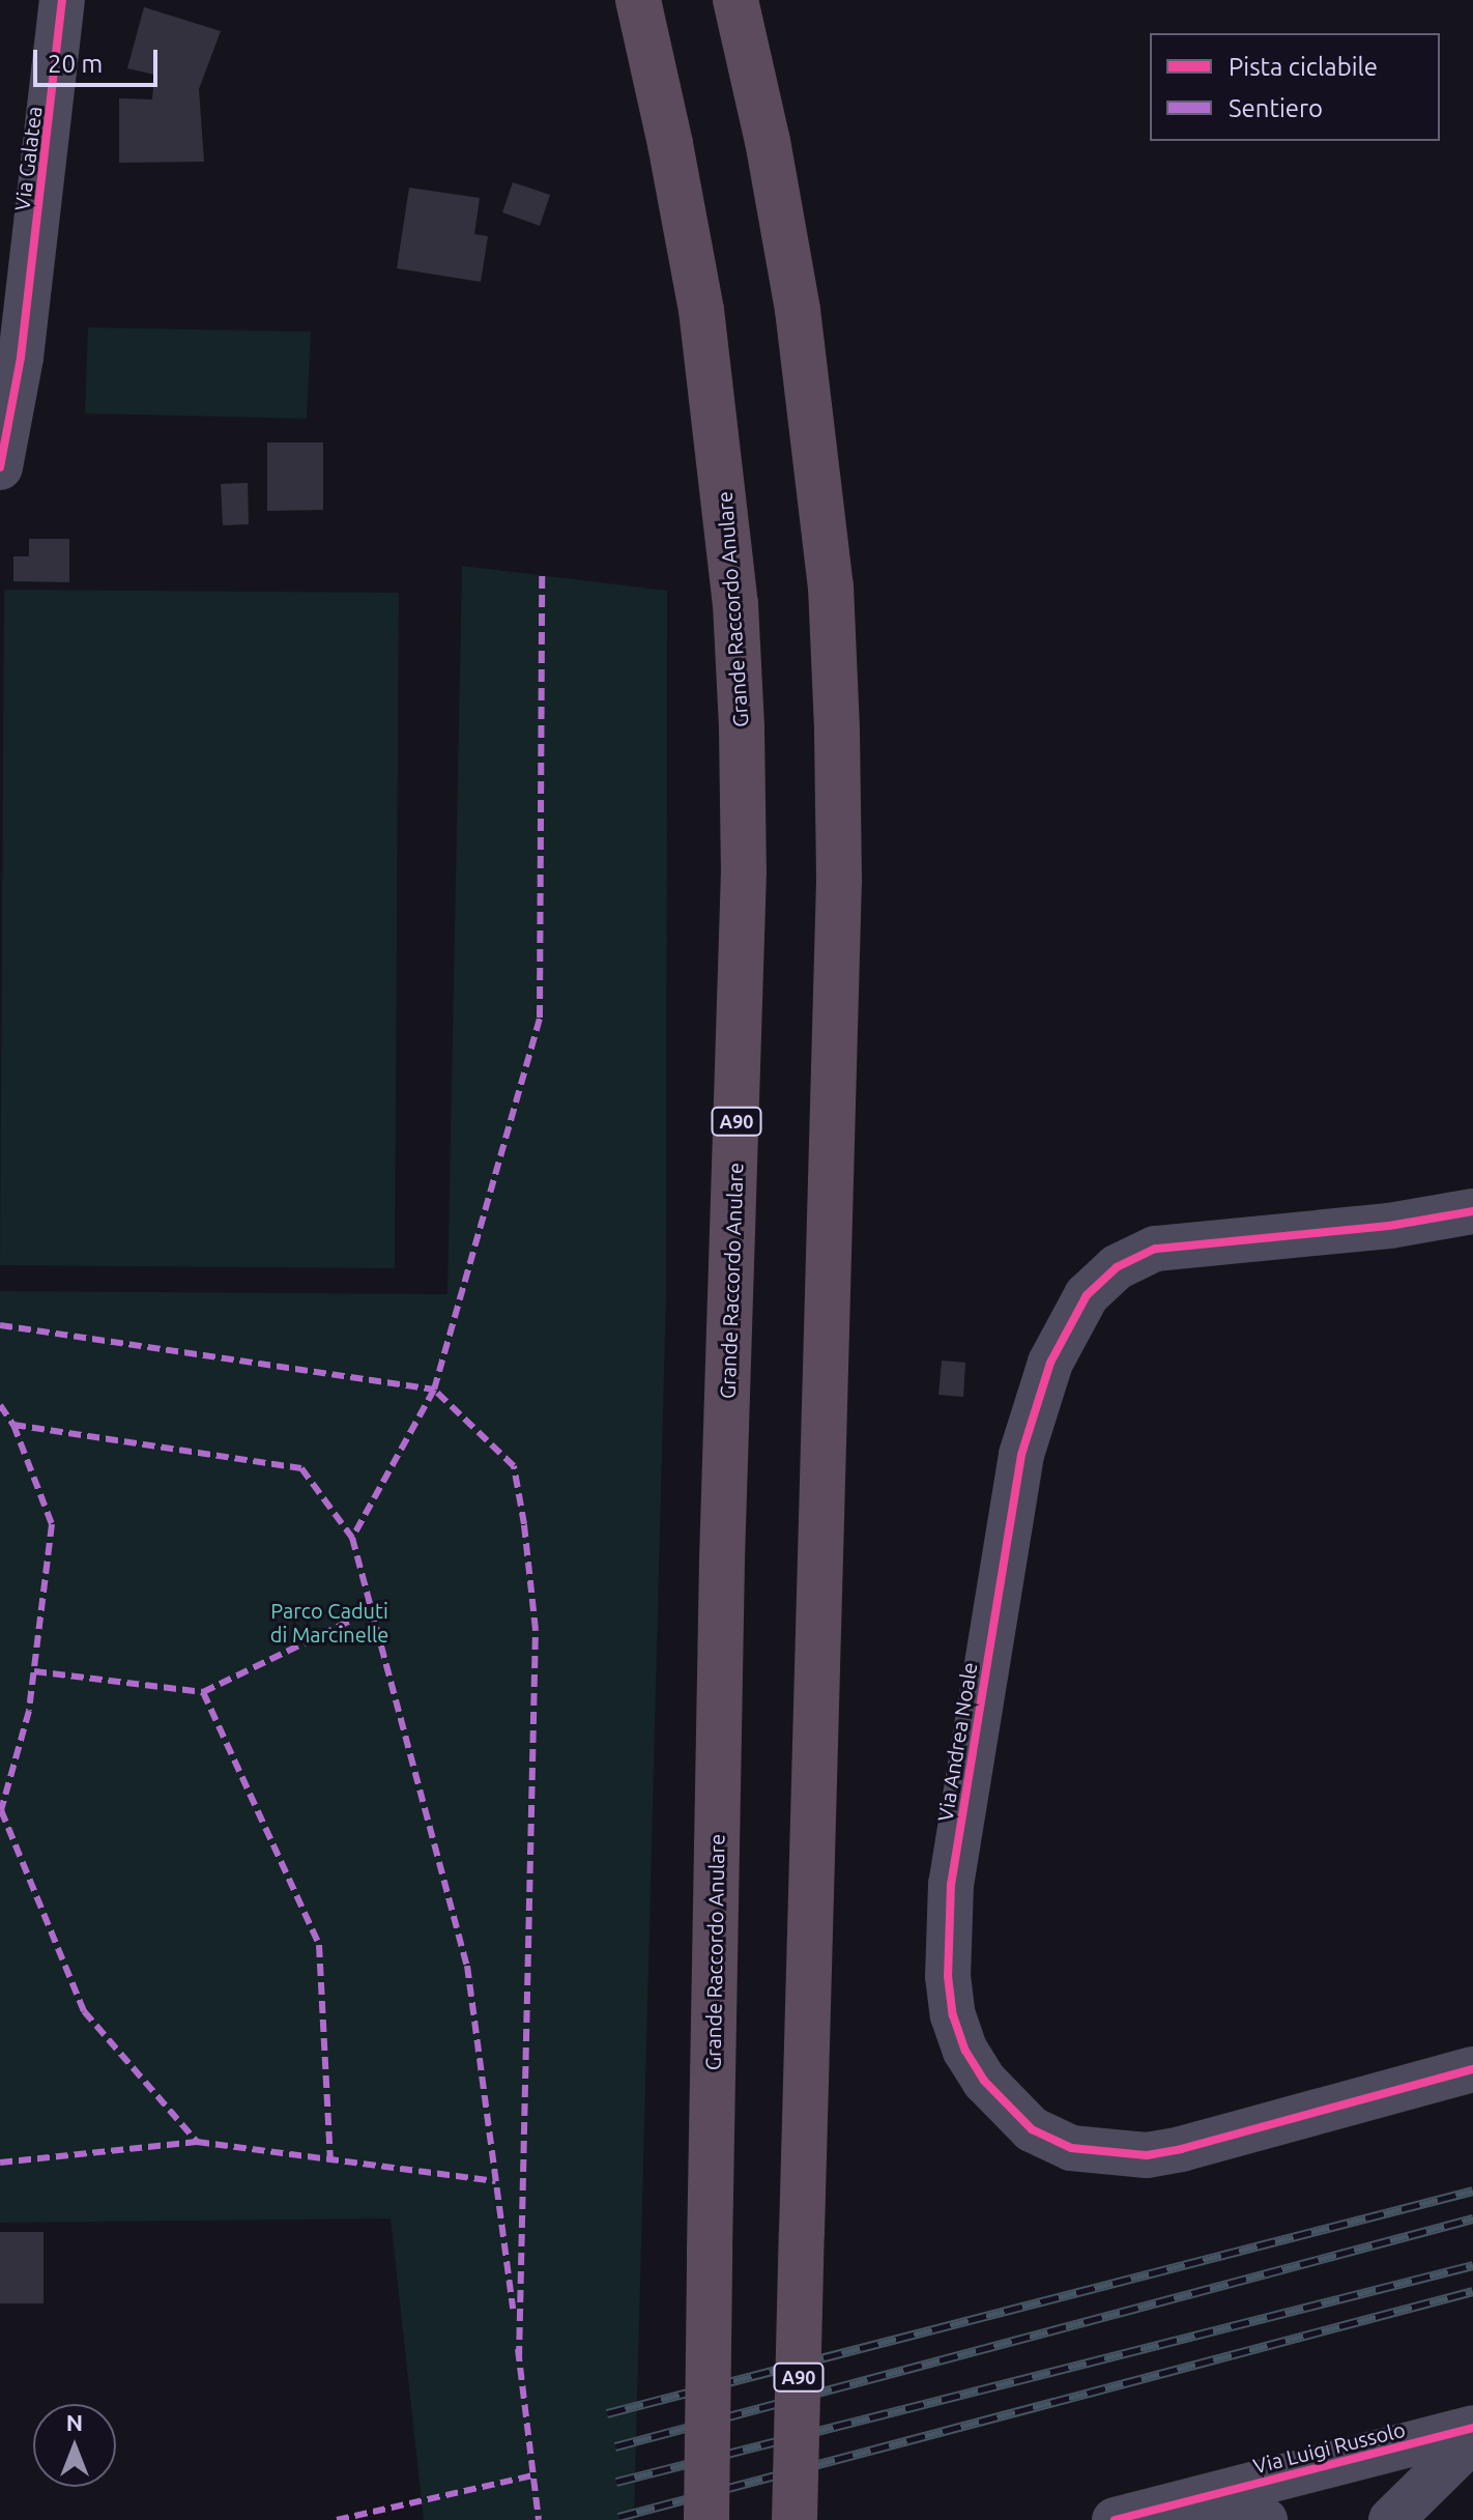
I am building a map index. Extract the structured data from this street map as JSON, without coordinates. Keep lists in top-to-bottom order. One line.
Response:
{"streets":{"highway":["Grande Raccordo Anulare","A90"],"street":["Via Galatea","Via Andrea Noale","Via Luigi Russolo"]},"parks":["Parco Caduti di Marcinelle"],"legend":["Pista ciclabile","Sentiero"],"scale_bar":"20 m","north":"top"}
